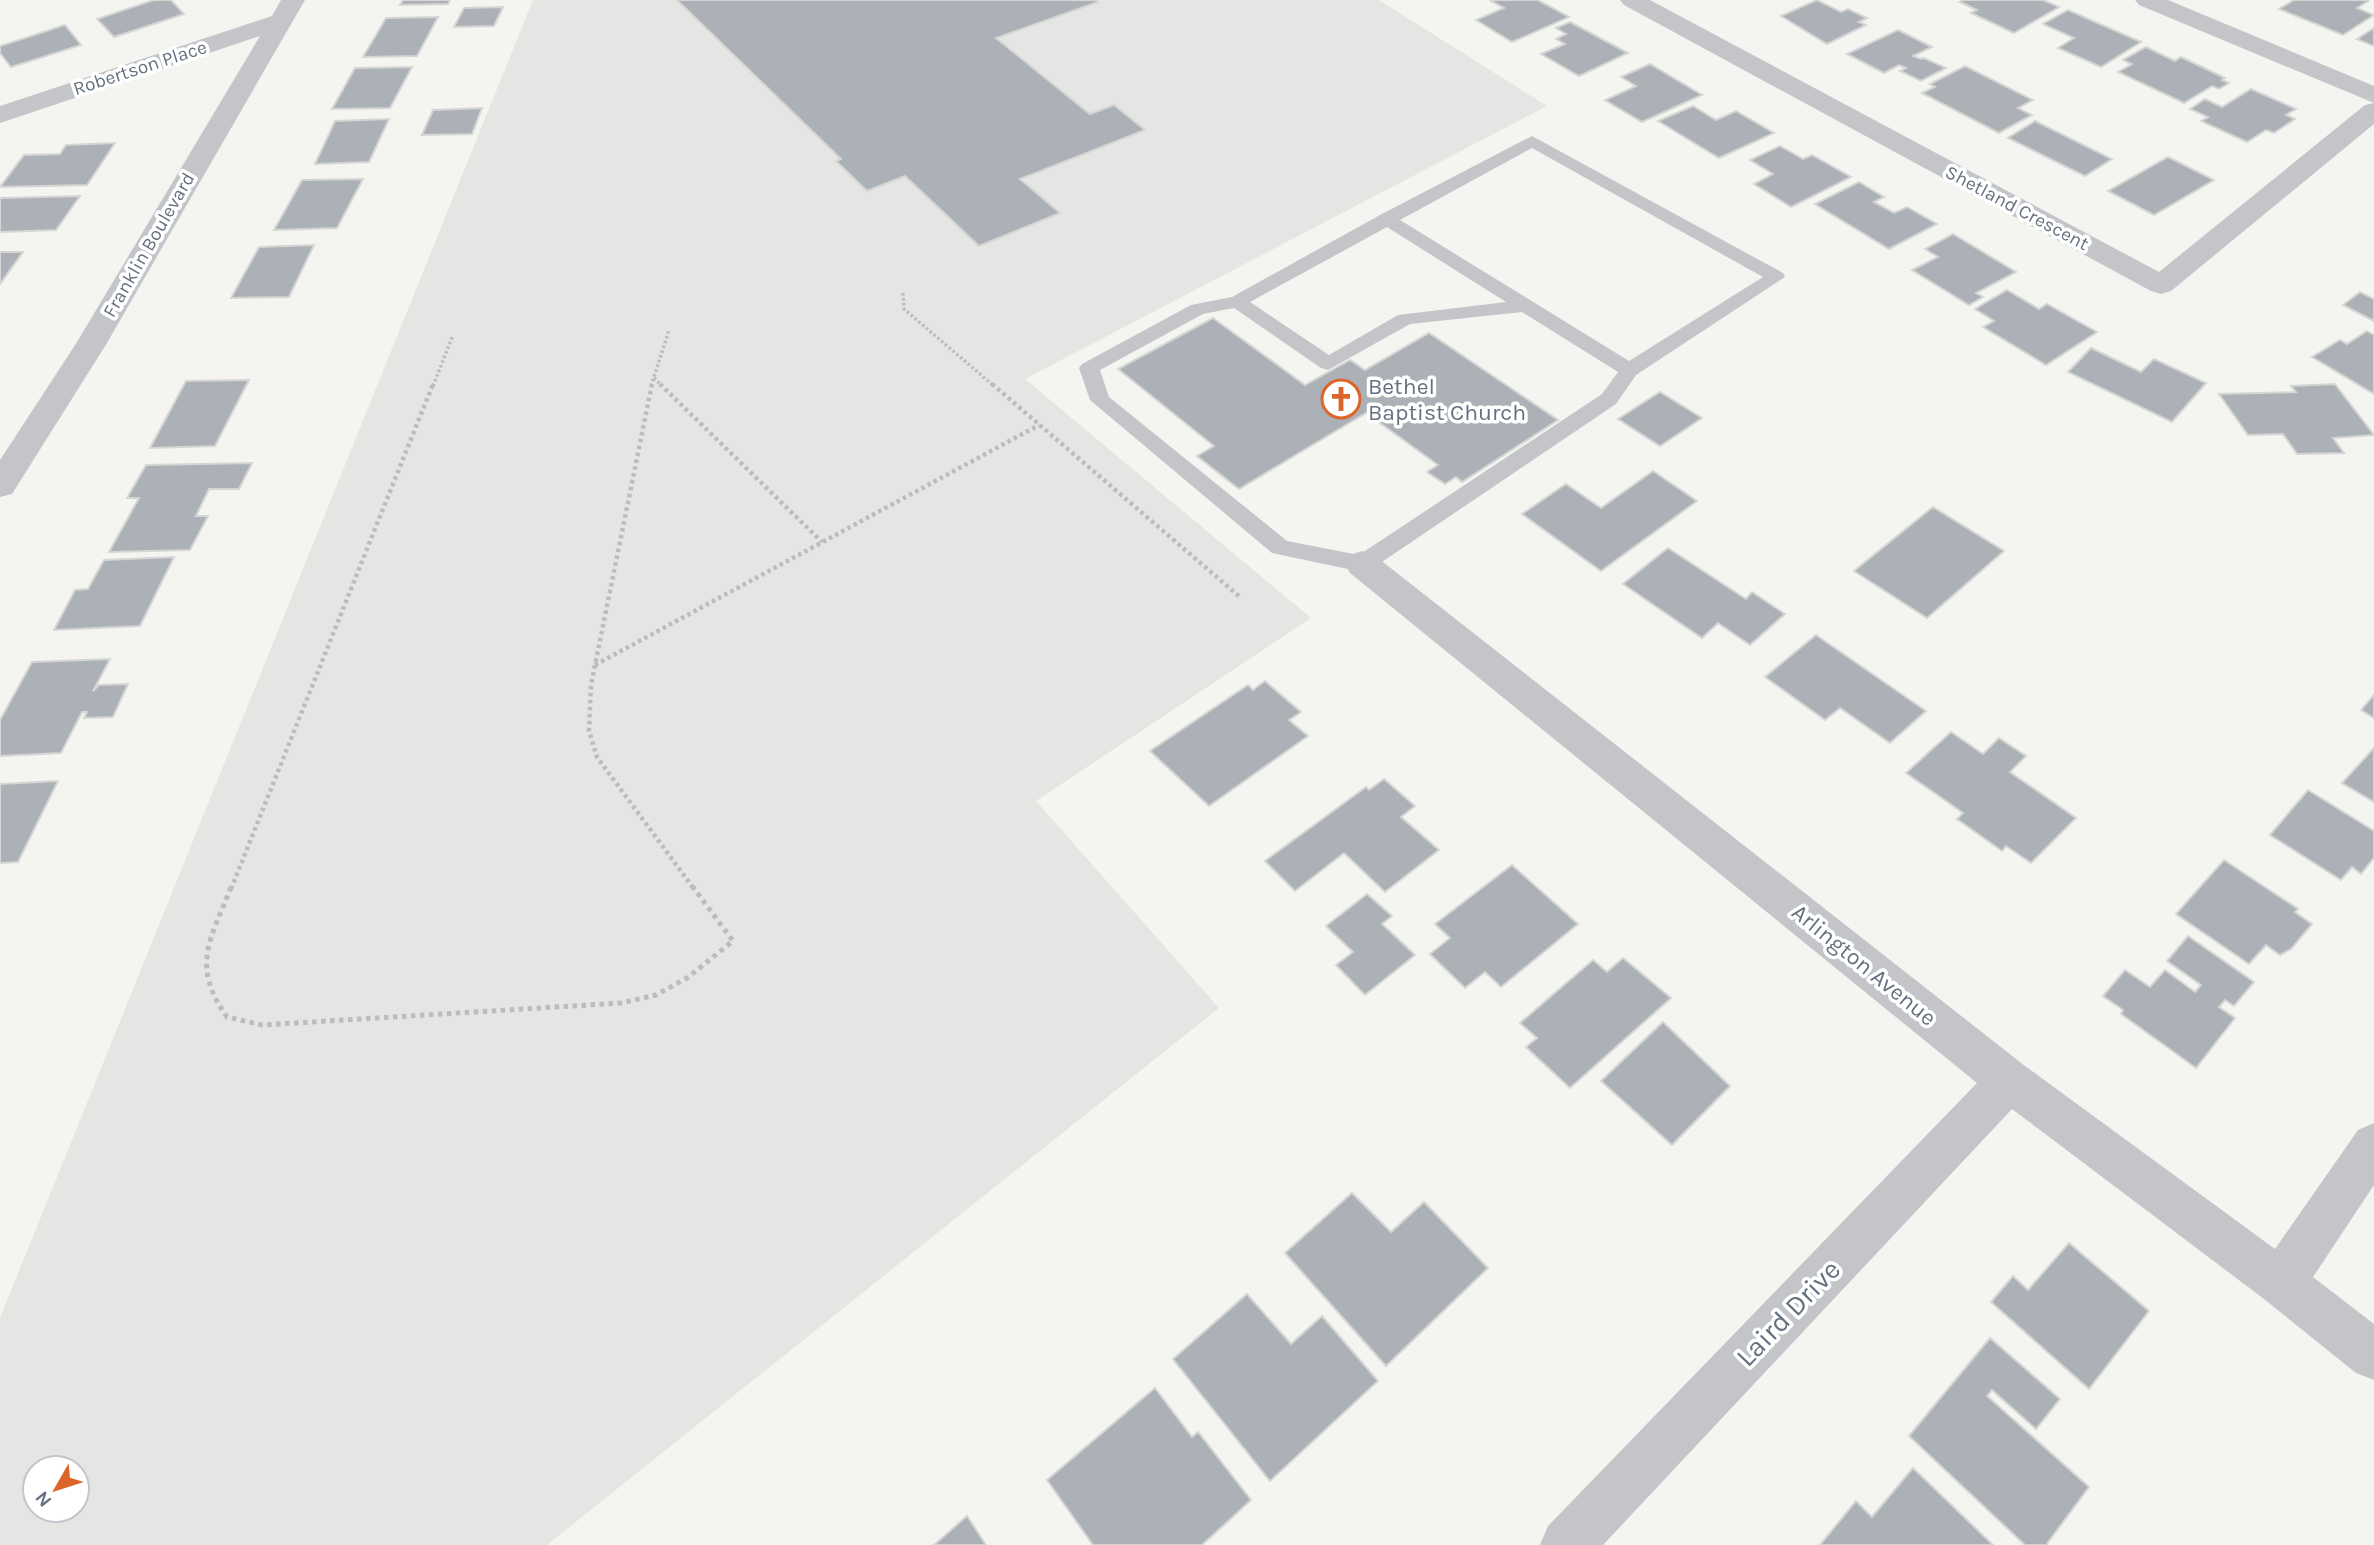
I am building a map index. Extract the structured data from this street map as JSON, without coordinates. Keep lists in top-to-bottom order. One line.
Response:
{"streets":{"street":["Robertson Place","Shetland Crescent","Franklin Boulevard","Arlington Avenue","Laird Drive"]},"crossings":[["Robertson Place","Franklin Boulevard"],["Arlington Avenue","Laird Drive"]],"places":{"church":["Bethel Baptist Church"]},"north":"bottom left"}
